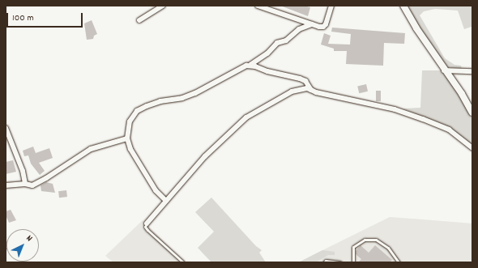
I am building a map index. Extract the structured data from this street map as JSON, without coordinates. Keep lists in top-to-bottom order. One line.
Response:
{"scale_bar":"100 m","north":"top right"}
